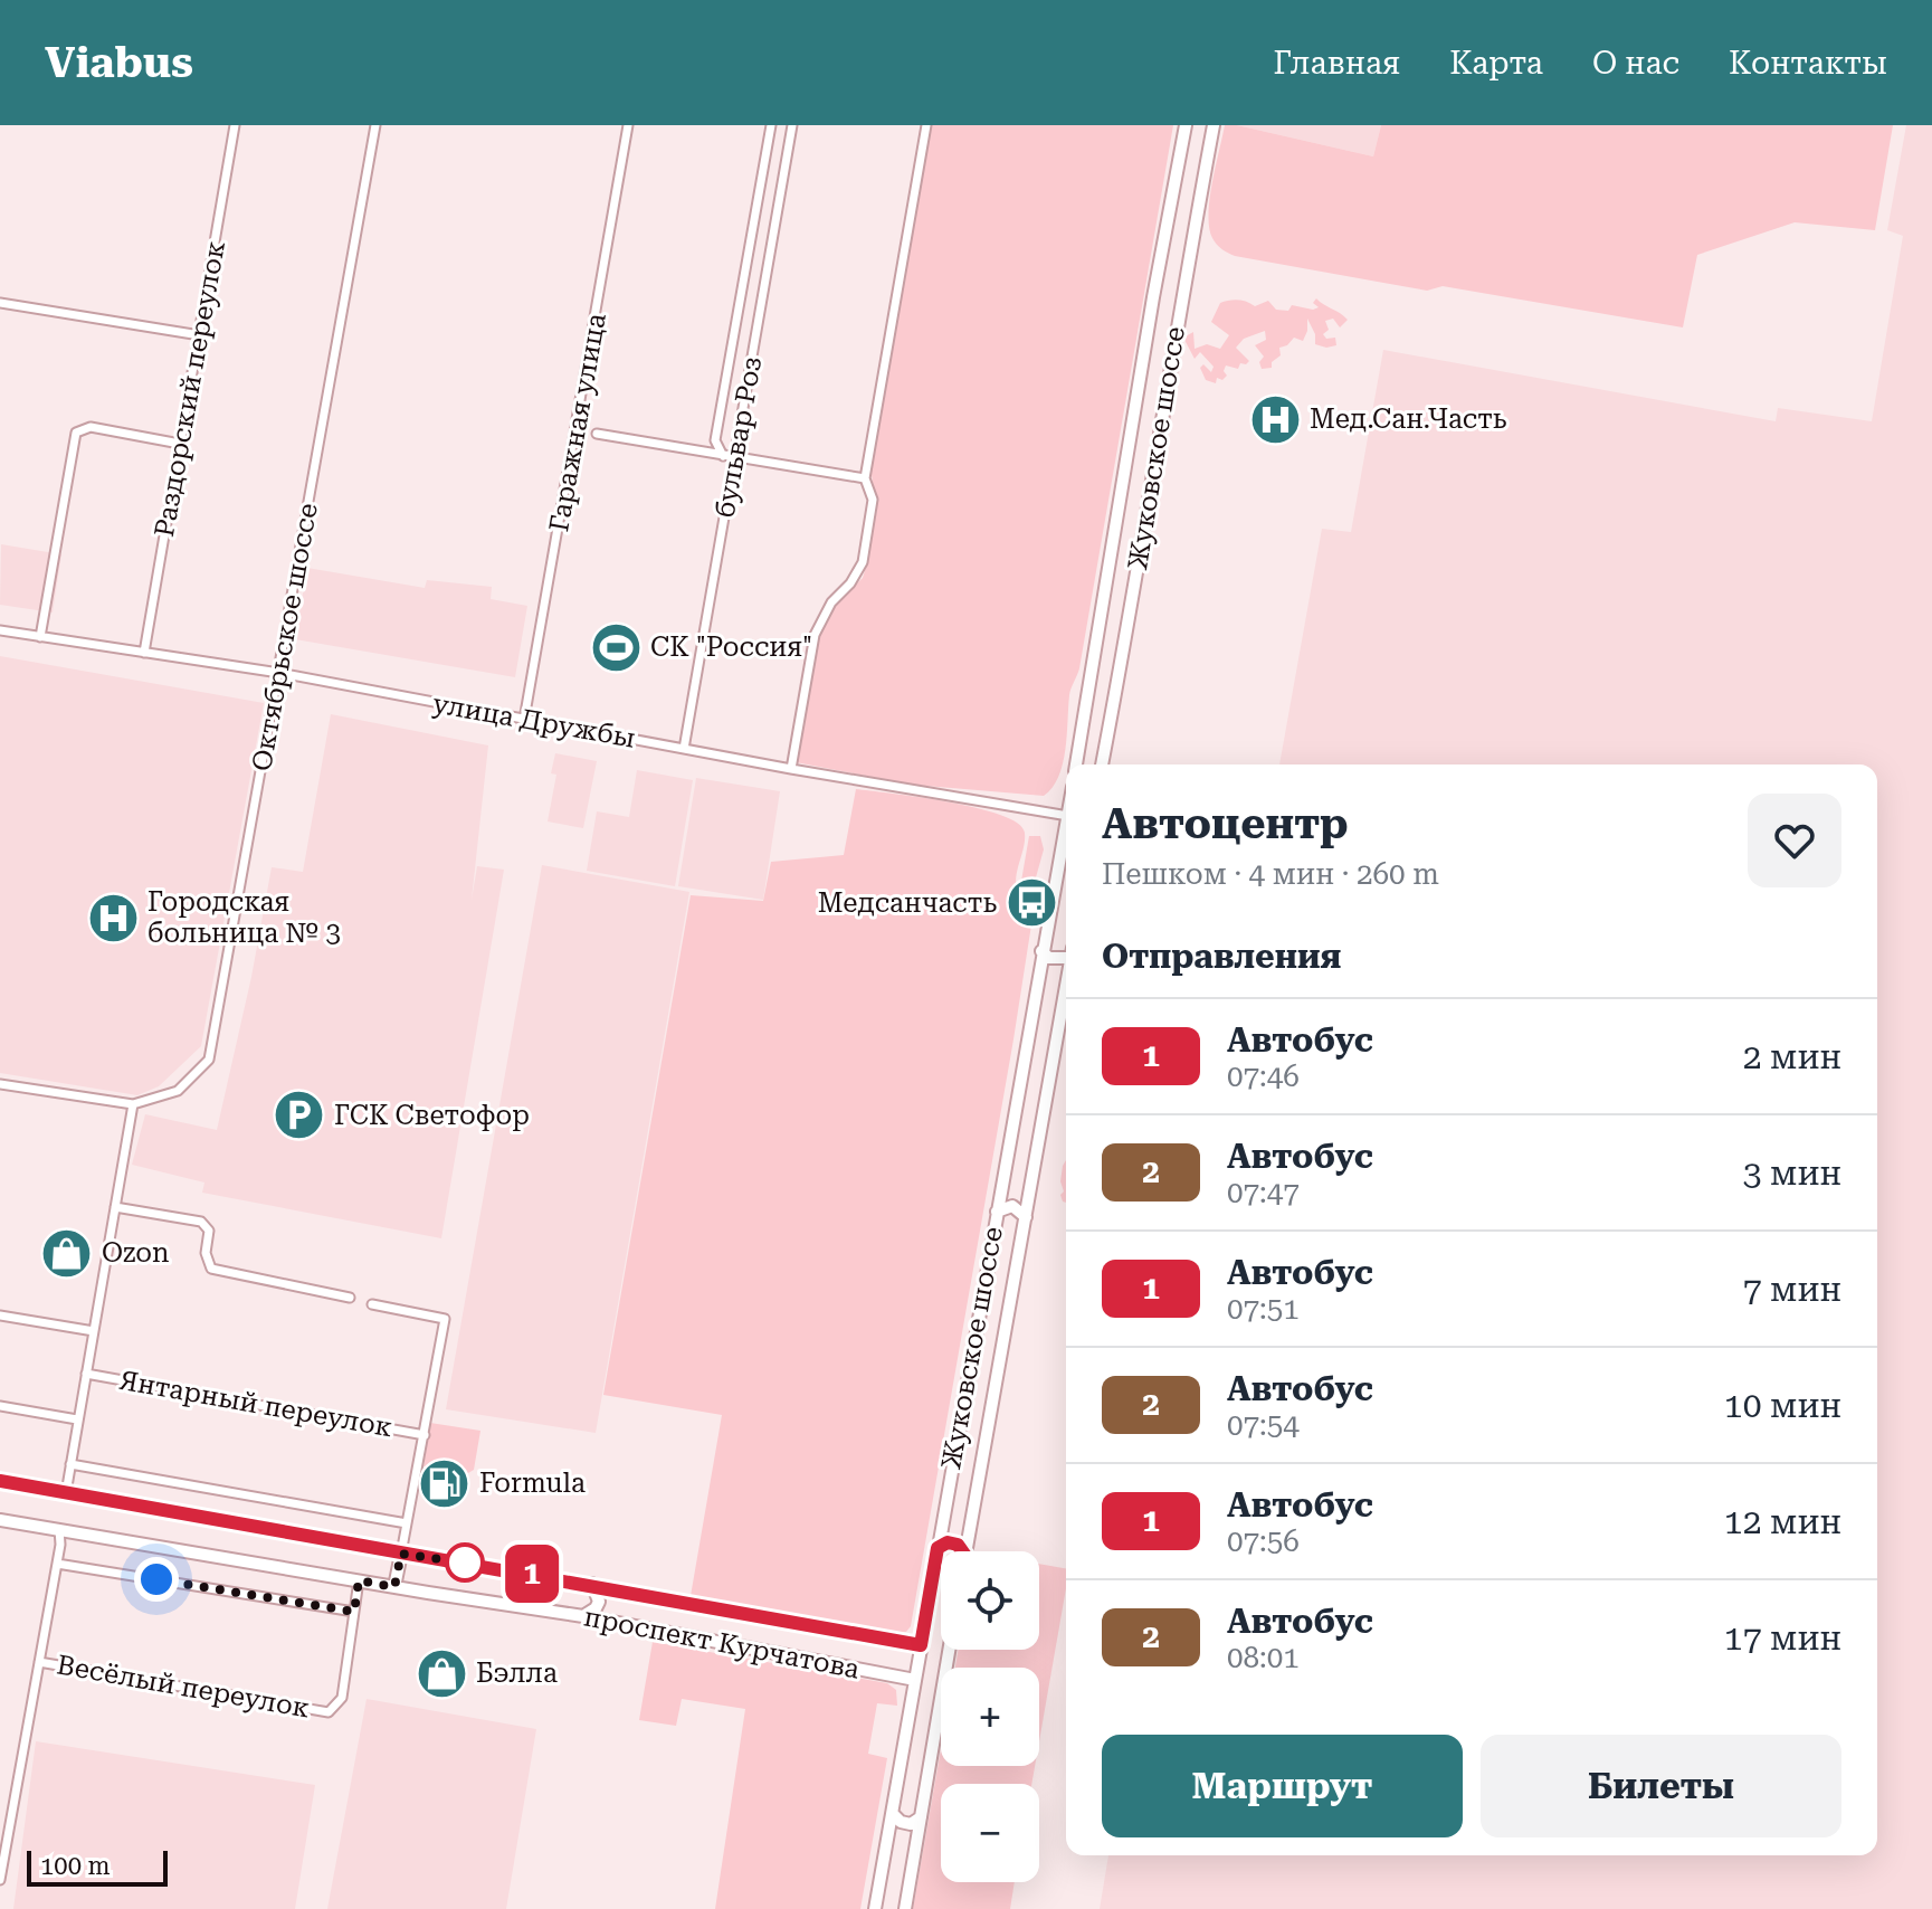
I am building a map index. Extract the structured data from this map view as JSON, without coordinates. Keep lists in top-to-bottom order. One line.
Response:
{"streets":{"main road":["Жуковское шоссе","проспект Курчатова"],"street":["Раздорский переулок","Гаражная улица","бульвар Роз","Октябрьское шоссе","улица Дружбы","Янтарный переулок","Весёлый переулок"]},"crossings":[["Раздорский переулок","улица Дружбы"],["Гаражная улица","улица Дружбы"],["бульвар Роз","улица Дружбы"],["Жуковское шоссе","проспект Курчатова"],["Октябрьское шоссе","улица Дружбы"]],"places":{"hospital":["Мед.Сан.Часть","Городская больница № 3"],"sports":["СК \"Россия\""],"bus stop":["Медсанчасть"],"parking":["ГСК Светофор"],"shop":["Ozon","Бэлла"],"fuel station":["Formula"]},"lines":["bus line 1"],"scale_bar":"100 m","page":{"header":"Viabus","nav":["Главная","Карта","О нас","Контакты"],"on_map":"1","heading":[["Автоцентр","Пешком · 4 мин · 260 m"],"Отправления"],"list":[{"mark":"1","name":"Автобус","note":"07:46","value":"2 мин"},{"mark":"2","name":"Автобус","note":"07:47","value":"3 мин"},{"mark":"1","name":"Автобус","note":"07:51","value":"7 мин"},{"mark":"2","name":"Автобус","note":"07:54","value":"10 мин"},{"mark":"1","name":"Автобус","note":"07:56","value":"12 мин"},{"mark":"2","name":"Автобус","note":"08:01","value":"17 мин"}],"map_buttons":["+","−"],"buttons":["Маршрут","Билеты"],"scale":"100 m"}}
